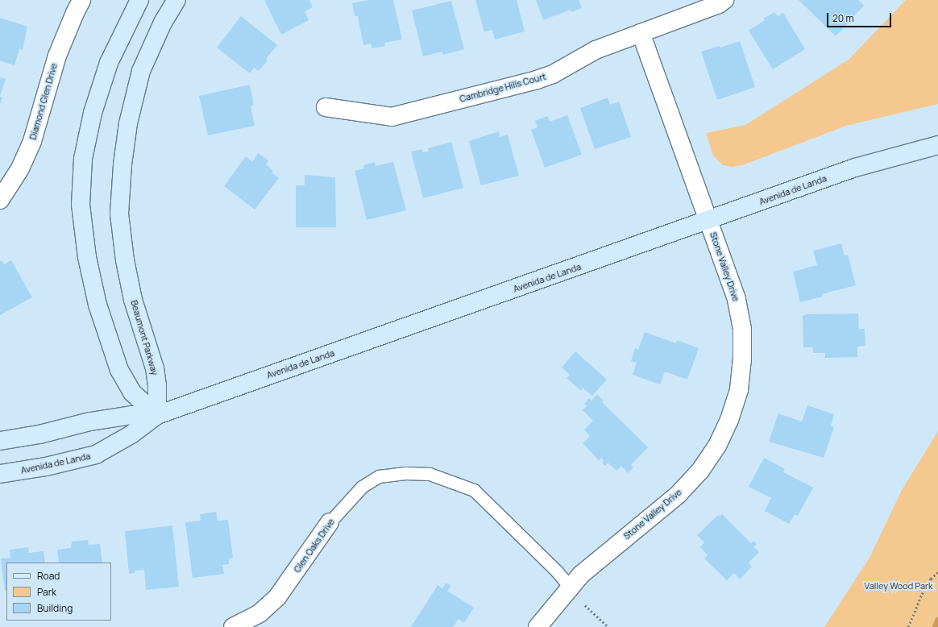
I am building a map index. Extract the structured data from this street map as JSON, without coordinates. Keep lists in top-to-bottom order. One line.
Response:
{"streets":{"street":["Cambridge Hills Court","Diamond Glen Drive","Avenida de Landa","Stone Valley Drive","Beaumont Parkway","Glen Oaks Drive"]},"crossings":[["Cambridge Hills Court","Stone Valley Drive"],["Avenida de Landa","Stone Valley Drive"],["Avenida de Landa","Beaumont Parkway"],["Stone Valley Drive","Glen Oaks Drive"]],"parks":["Valley Wood Park"],"legend":["Road","Park","Building"],"scale_bar":"20 m"}
